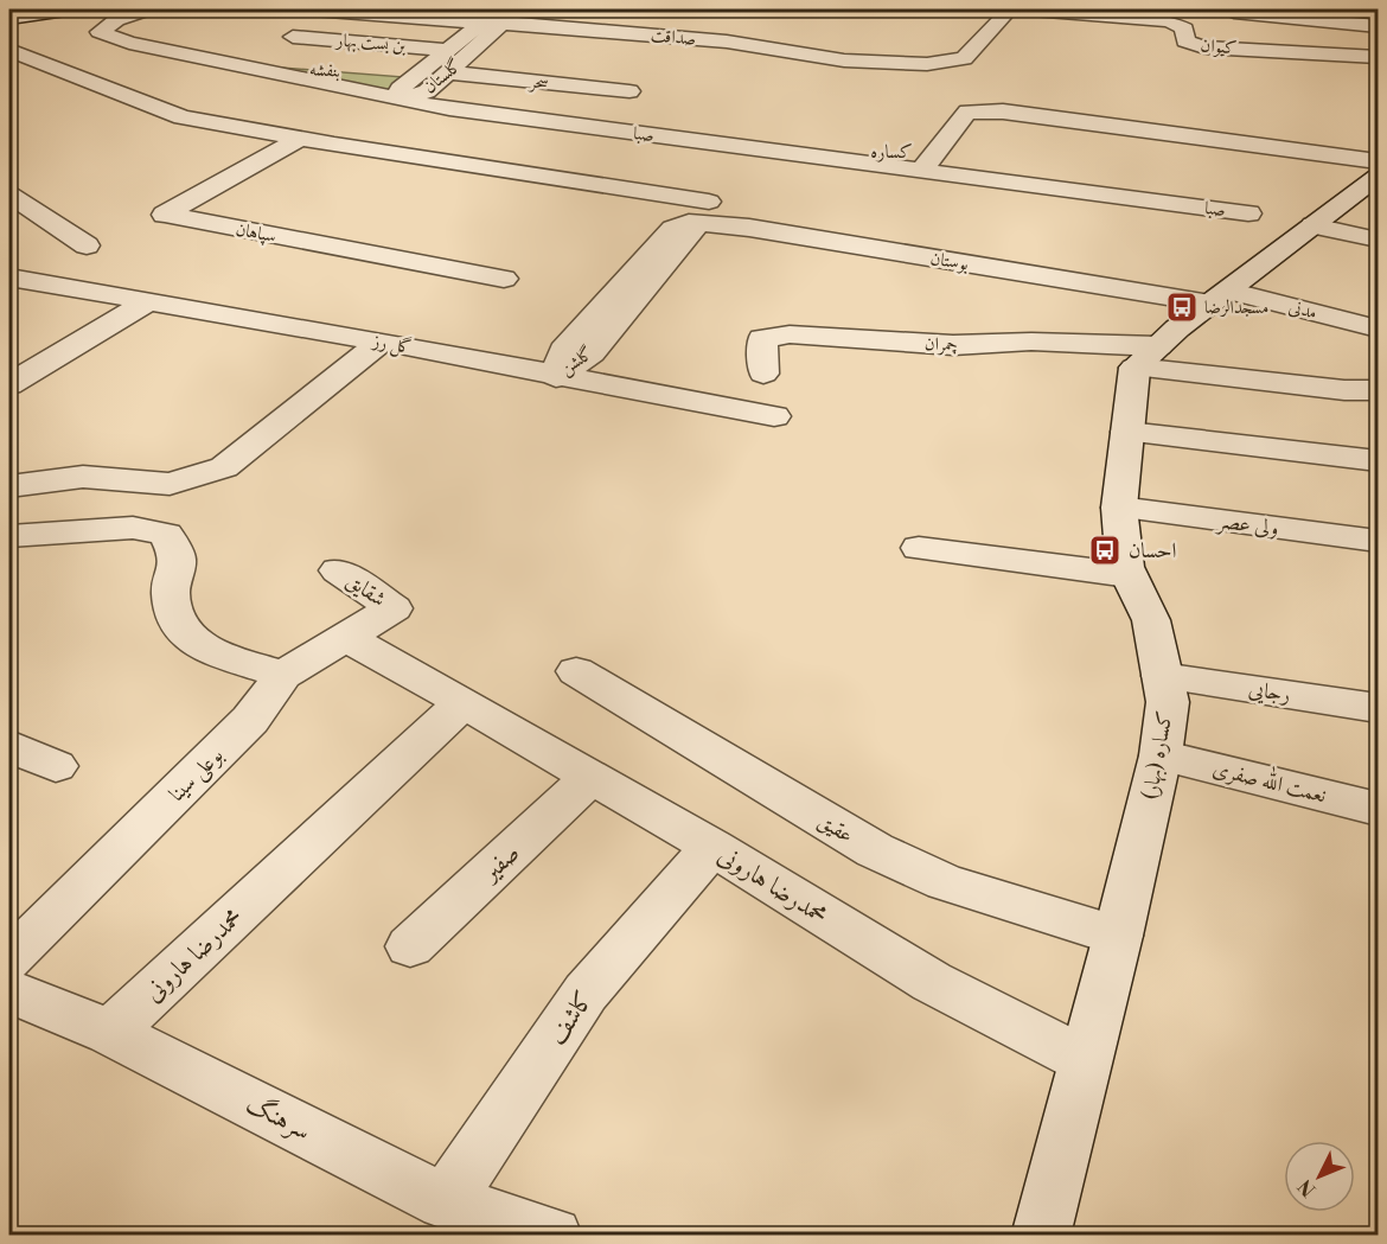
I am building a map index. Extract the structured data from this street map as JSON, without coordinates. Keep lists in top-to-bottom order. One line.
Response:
{"streets":{"street":["صداقت","بن بست بهار","کیوان","بنفشه","گلستان","سحر","صبا","سپاهان","بوستان","مدنی","گل رز","چمران","گلشن","ولی عصر","شقایق","رجایی","کساره (بهار)","بوعلی سینا","نعمت الله صفری","عقیق","صفیر","محمدرضا هارونی","کاشف","سرهنگ"]},"crossings":[["صداقت","گلستان"],["بن بست بهار","گلستان"],["بنفشه","گلستان"],["بنفشه","صبا"],["گلستان","سحر"],["گلستان","صبا"],["صبا","گلشن"],["بوستان","مدنی"],["بوستان","گلشن"],["گل رز","گلشن"],["چمران","کساره (بهار)"],["ولی عصر","کساره (بهار)"],["شقایق","بوعلی سینا"],["رجایی","کساره (بهار)"],["کساره (بهار)","نعمت الله صفری"],["کساره (بهار)","عقیق"],["کساره (بهار)","محمدرضا هارونی"],["بوعلی سینا","محمدرضا هارونی"],["صفیر","محمدرضا هارونی"],["محمدرضا هارونی","کاشف"],["محمدرضا هارونی","سرهنگ"],["کاشف","سرهنگ"]],"districts":["کساره"],"places":{"bus stop":["مسجدالرضا","احسان"]},"north":"bottom left"}
